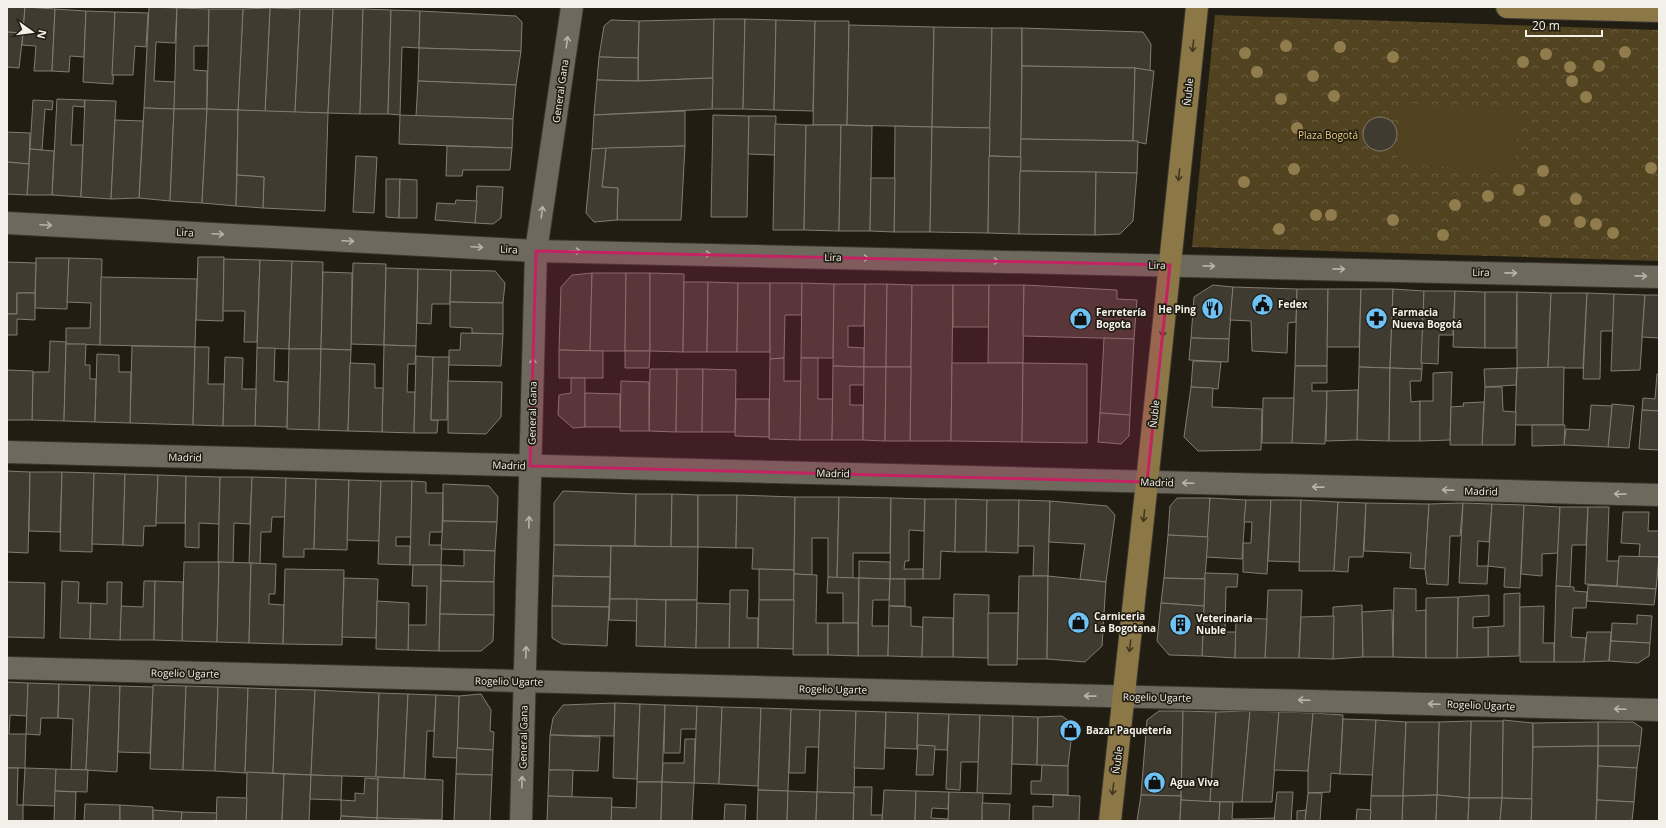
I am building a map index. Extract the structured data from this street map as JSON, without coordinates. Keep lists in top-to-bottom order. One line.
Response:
{"streets":{"main road":["Ñuble"],"street":["General Gana","Lira","Madrid","Rogelio Ugarte"]},"crossings":[["General Gana","Lira"],["General Gana","Madrid"],["General Gana","Rogelio Ugarte"],["Ñuble","Lira"],["Ñuble","Madrid"],["Ñuble","Rogelio Ugarte"]],"one_way":["General Gana","Ñuble","Lira","Rogelio Ugarte"],"parks":["Plaza Bogotá"],"places":{"public building":["Fedex"],"restaurant":["He Ping"],"shop":["Ferretería Bogota","Carniceria La Bogotana","Bazar Paquetería","Agua Viva"],"pharmacy":["Farmacia Nueva Bogotá"],"building":["Veterinaria Nuble"]},"scale_bar":"20 m","north":"right"}
